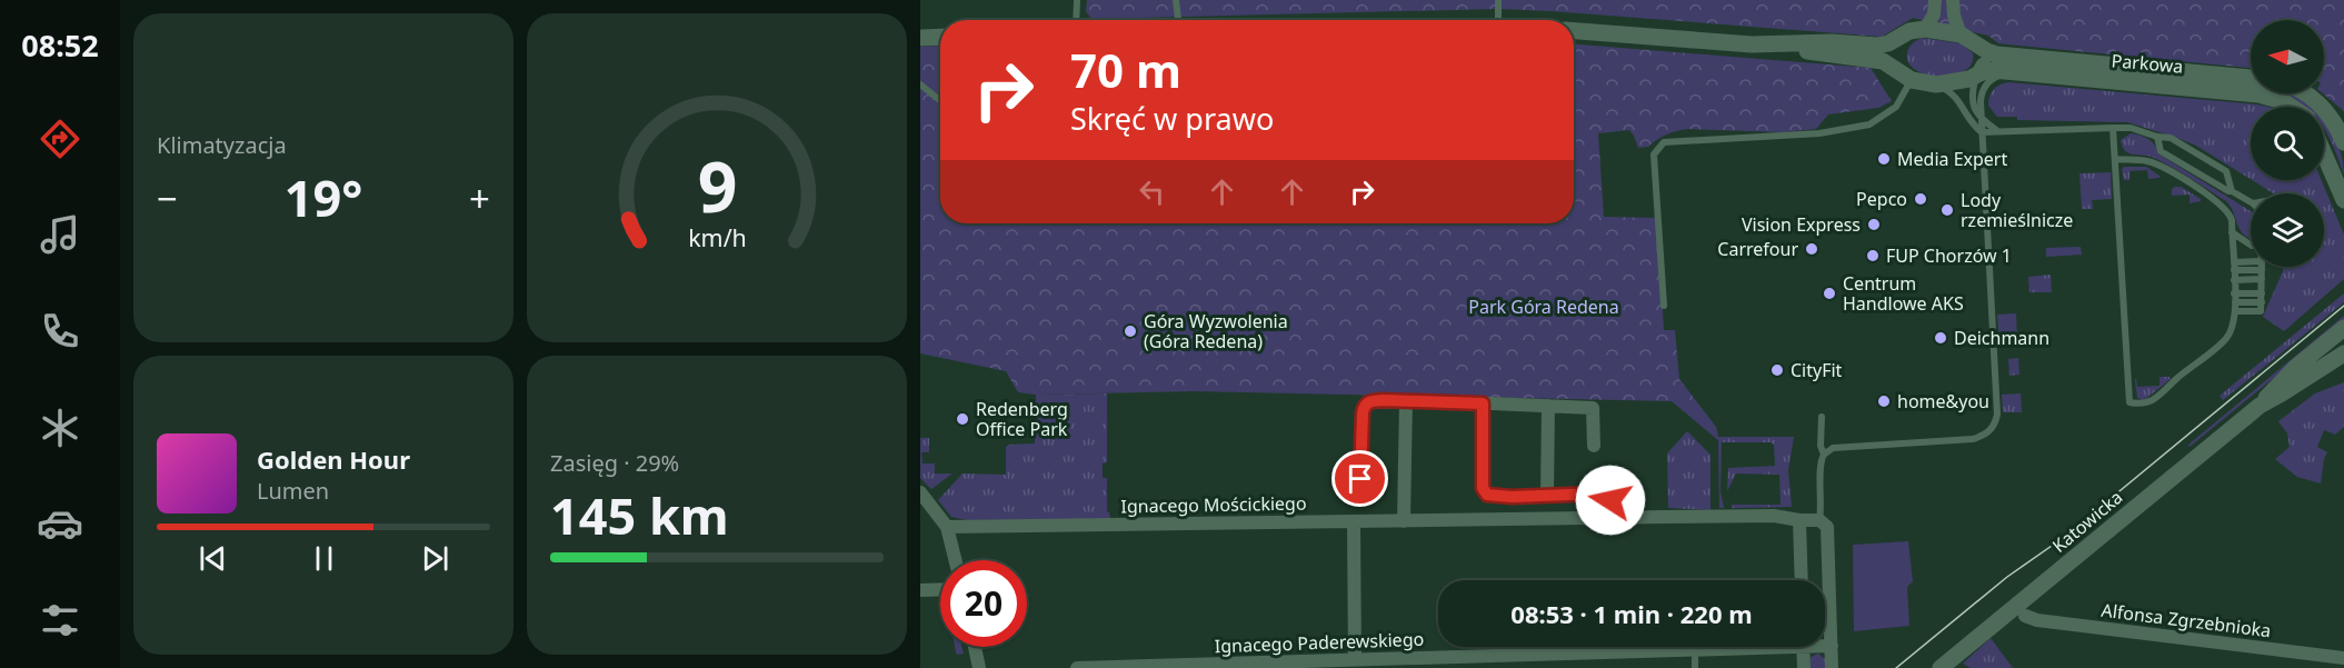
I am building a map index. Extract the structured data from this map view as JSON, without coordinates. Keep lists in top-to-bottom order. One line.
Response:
{"streets":{"street":["Parkowa","Ignacego Mościckiego","Katowicka","Alfonsa Zgrzebnioka","Ignacego Paderewskiego"]},"parks":["Park Góra Redena"],"places":["Media Expert","Pepco","Lody rzemieślnicze","Vision Express","Carrefour","FUP Chorzów 1","Centrum Handlowe AKS","Góra Wyzwolenia (Góra Redena)","Deichmann","CityFit","home&you","Redenberg Office Park"],"north":"left","page":{"tabs":"08:52","tile":["Klimatyzacja",["Zasięg · 29%","145 km"]],"turn":["70 m","Skręć w prawo"],"heat":["−","19°","+"],"song":["Golden Hour","Lumen"],"limit":"20","trip":"08:53 · 1 min · 220 m","gauge":["9","km/h"]}}
